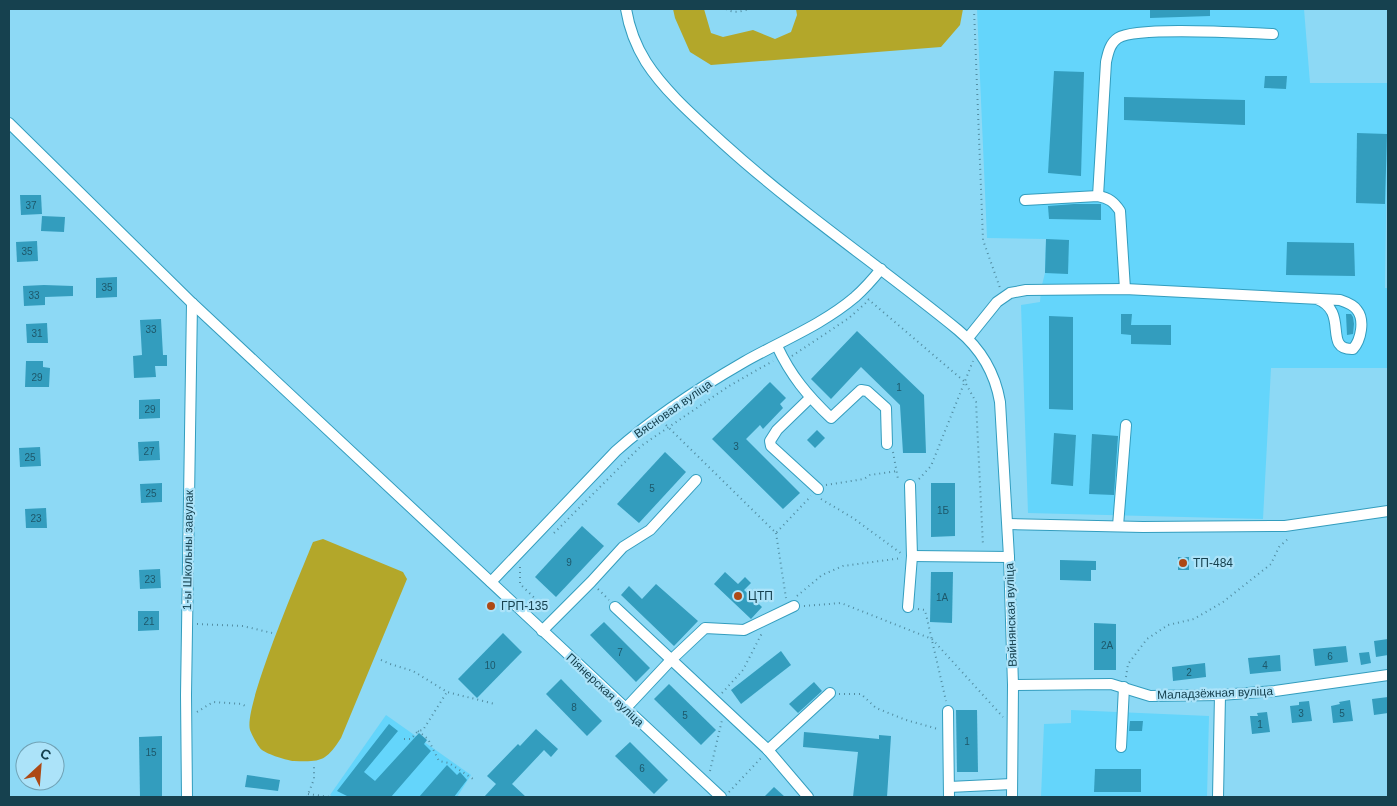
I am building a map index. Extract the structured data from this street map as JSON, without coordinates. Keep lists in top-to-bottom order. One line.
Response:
{"streets":{"street":["Вясновая вуліца","1-ы Школьны завулак","Вяйнянская вуліца","Піянерская вуліца","Маладзёжная вуліца"]},"crossings":[["Вясновая вуліца","Вяйнянская вуліца"],["Вясновая вуліца","Піянерская вуліца"],["1-ы Школьны завулак","Піянерская вуліца"],["Вяйнянская вуліца","Маладзёжная вуліца"]],"places":["ТП-484","ЦТП","ГРП-135"],"house_numbers":["37","35","35","33","33","31","29","1","29","3","27","25","5","25","1Б","23","9","23","1А","21","2А","7","6","10","4","2","8","3","5","5","1","1","15","6"],"north":"top right"}
